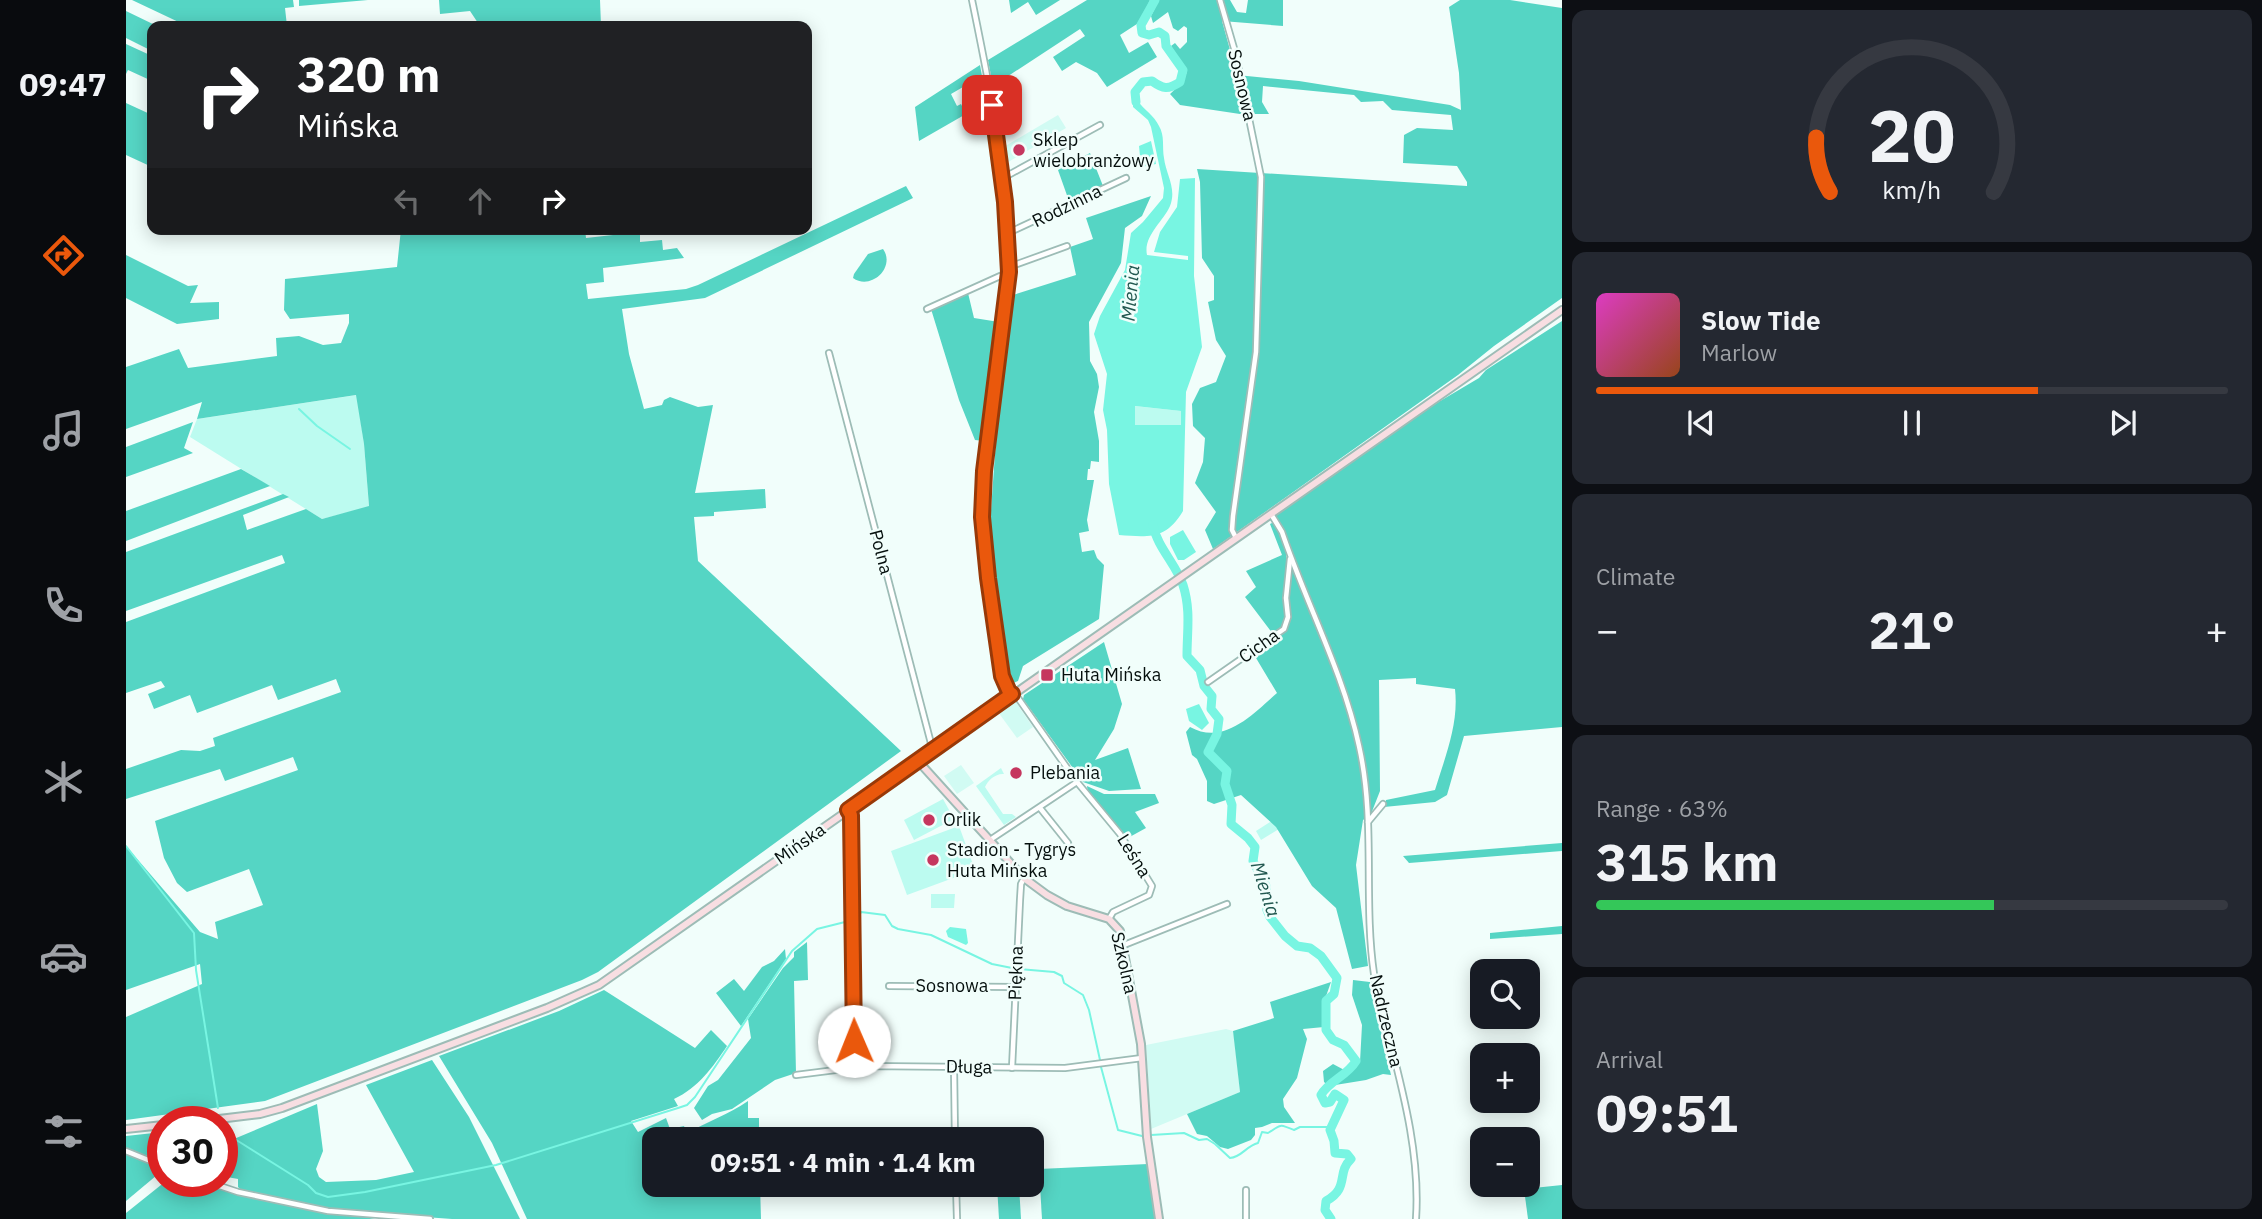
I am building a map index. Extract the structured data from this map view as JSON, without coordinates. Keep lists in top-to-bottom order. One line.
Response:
{"streets":{"main road":["Mińska","Szkolna"],"street":["Sosnowa","Rodzinna","Polna","Cicha","Leśna","Piękna","Nadrzeczna","Długa"]},"crossings":[["Sosnowa","Mińska"],["Sosnowa","Piękna"],["Polna","Mińska"],["Cicha","Nadrzeczna"],["Mińska","Szkolna"],["Mińska","Nadrzeczna"],["Leśna","Szkolna"],["Szkolna","Piękna"],["Szkolna","Długa"],["Piękna","Długa"]],"water":["Mienia"],"places":{"other":["Sklep wielobranżowy","Plebania","Orlik","Stadion - Tygrys Huta Mińska"],"transit":["Huta Mińska"]},"page":{"tabs":"09:47","turn":["320 m","Mińska"],"song":["Slow Tide","Marlow"],"tile":["Climate",["Range · 63%","315 km"],["Arrival","09:51"]],"heat":["−","21°","+"],"map_buttons":["+","−"],"limit":"30","trip":"09:51 · 4 min · 1.4 km","gauge":["20","km/h"]}}
